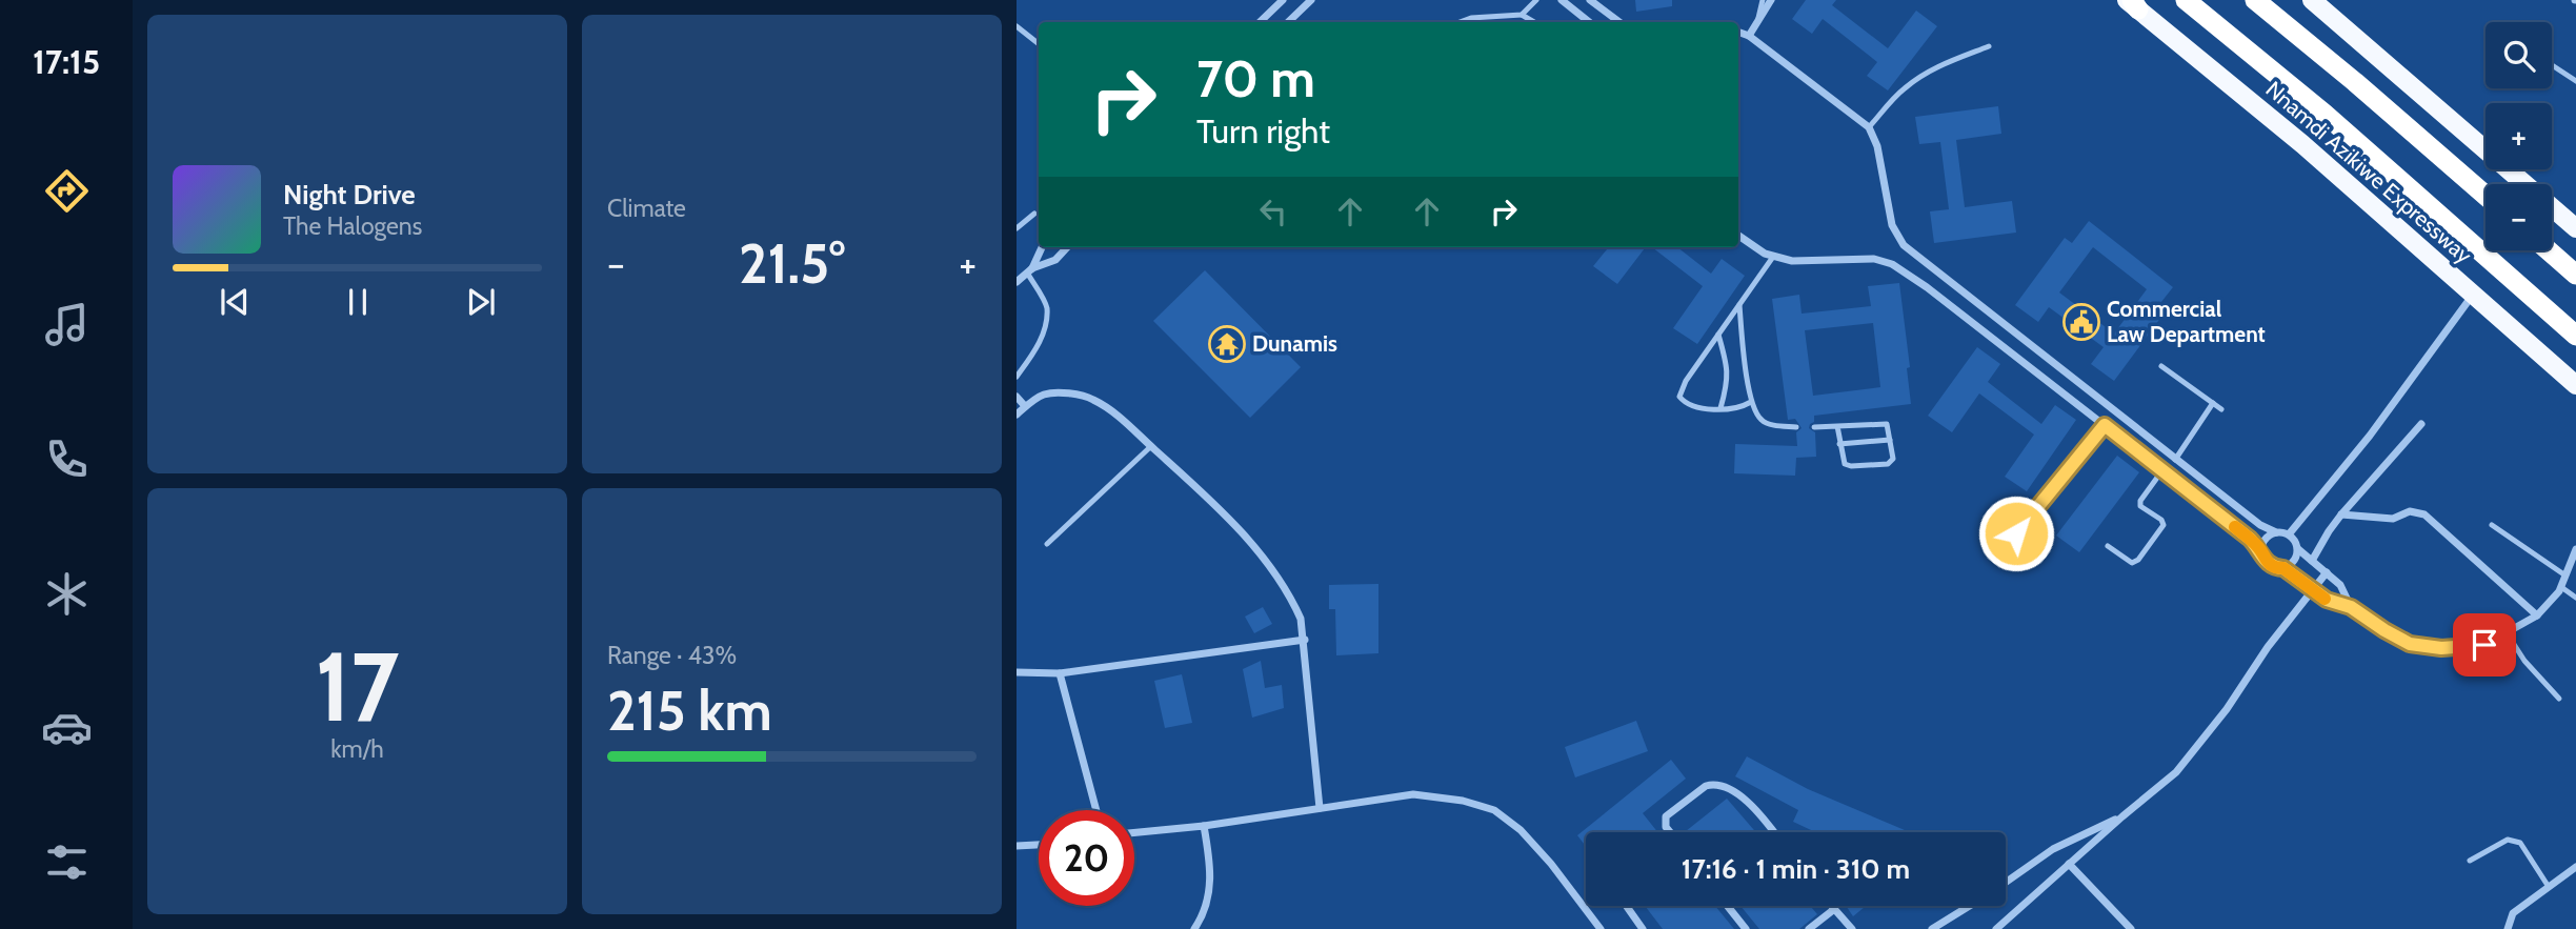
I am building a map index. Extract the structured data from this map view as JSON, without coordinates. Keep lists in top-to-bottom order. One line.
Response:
{"streets":{"highway":["Nnamdi Azikiwe Expressway"]},"places":{"public building":["Commercial Law Department"],"temple":["Dunamis"]},"page":{"tabs":"17:15","tile":["Climate",["17","km/h"],["Range · 43%","215 km"]],"map_buttons":["+","−"],"turn":["70 m","Turn right"],"song":["Night Drive","The Halogens"],"heat":["−","21.5°","+"],"limit":"20","trip":"17:16 · 1 min · 310 m"}}
